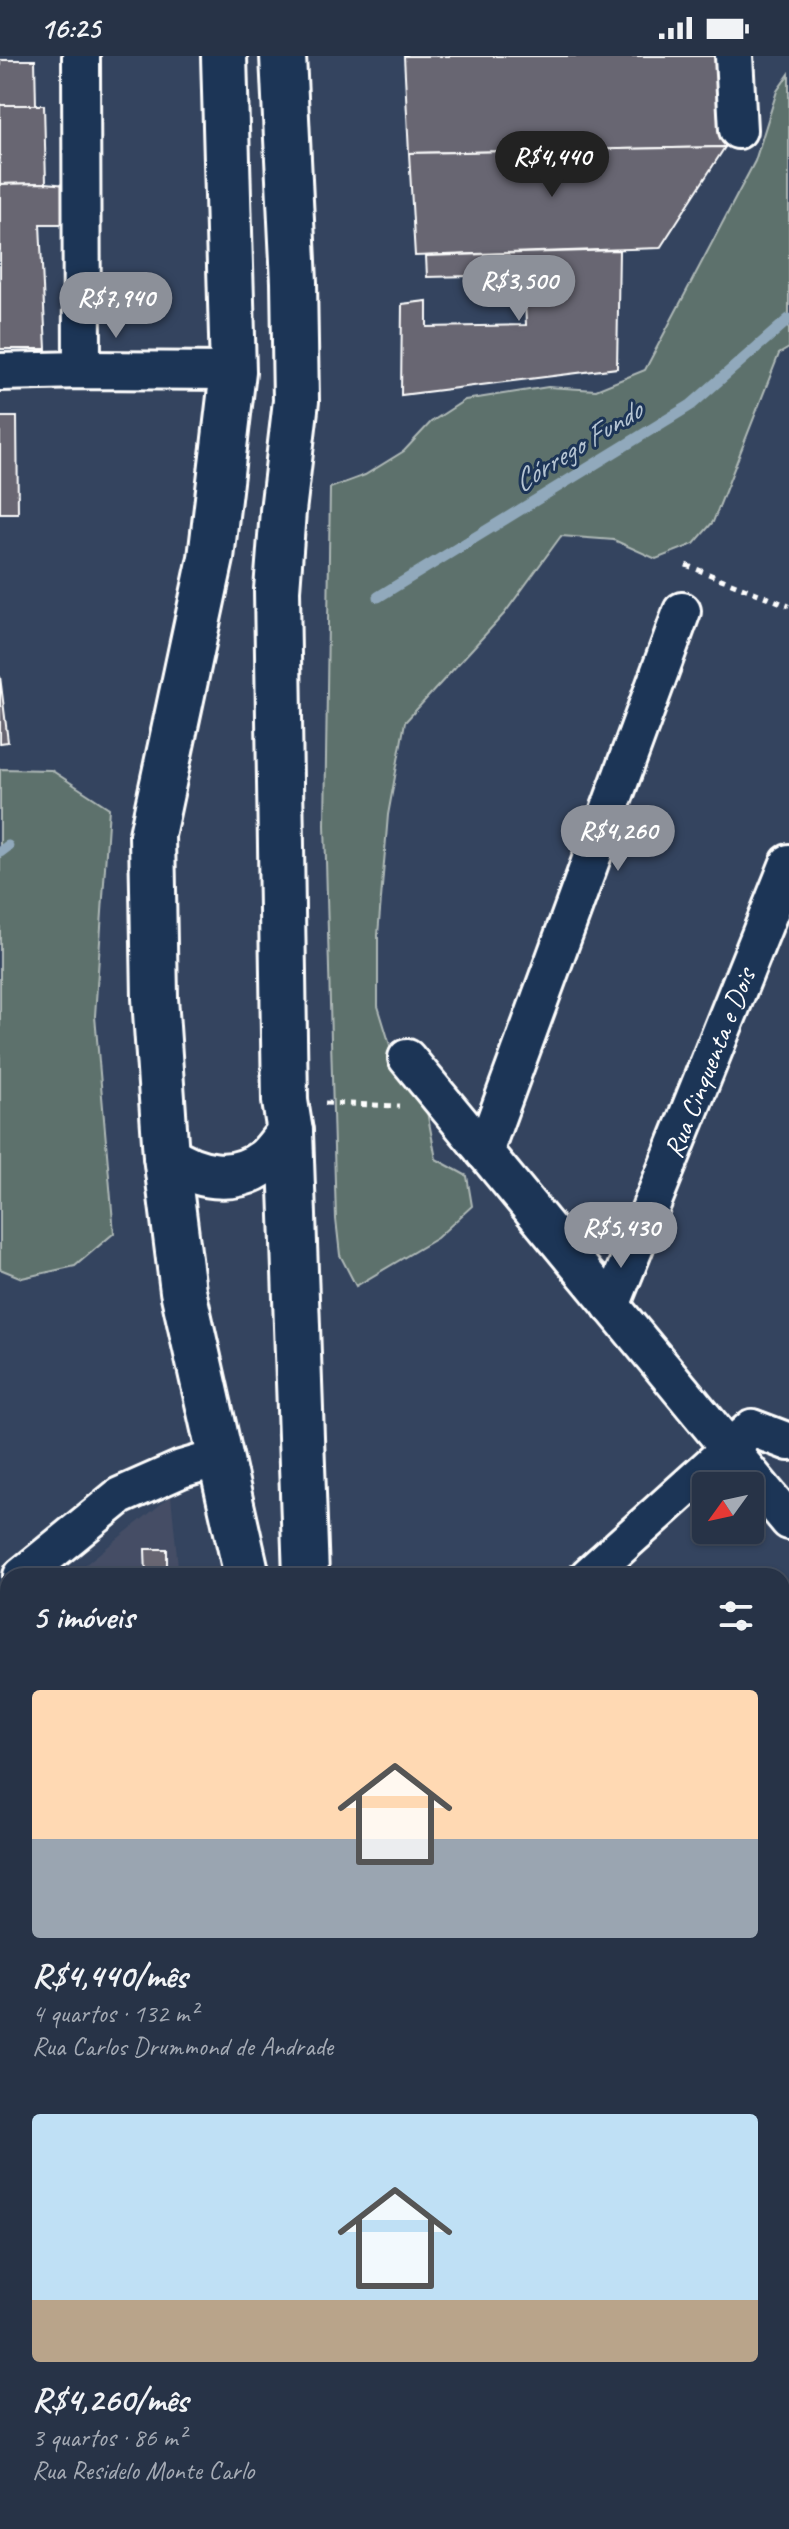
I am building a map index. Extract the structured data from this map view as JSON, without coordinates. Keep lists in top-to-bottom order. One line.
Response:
{"streets":{"street":["Rua Cinquenta e Dois"]},"water":["Córrego Fundo"],"north":"bottom left","page":{"status":"16:25","price":["R$4,440","R$3,500","R$7,940","R$4,260","R$5,430"],"heading":"5 imóveis","list":[{"name":"R$4,440/mês","note":"4 quartos · 132 m² · Rua Carlos Drummond de Andrade"},{"name":"R$4,260/mês","note":"3 quartos · 86 m² · Rua Residelo Monte Carlo"}]}}
